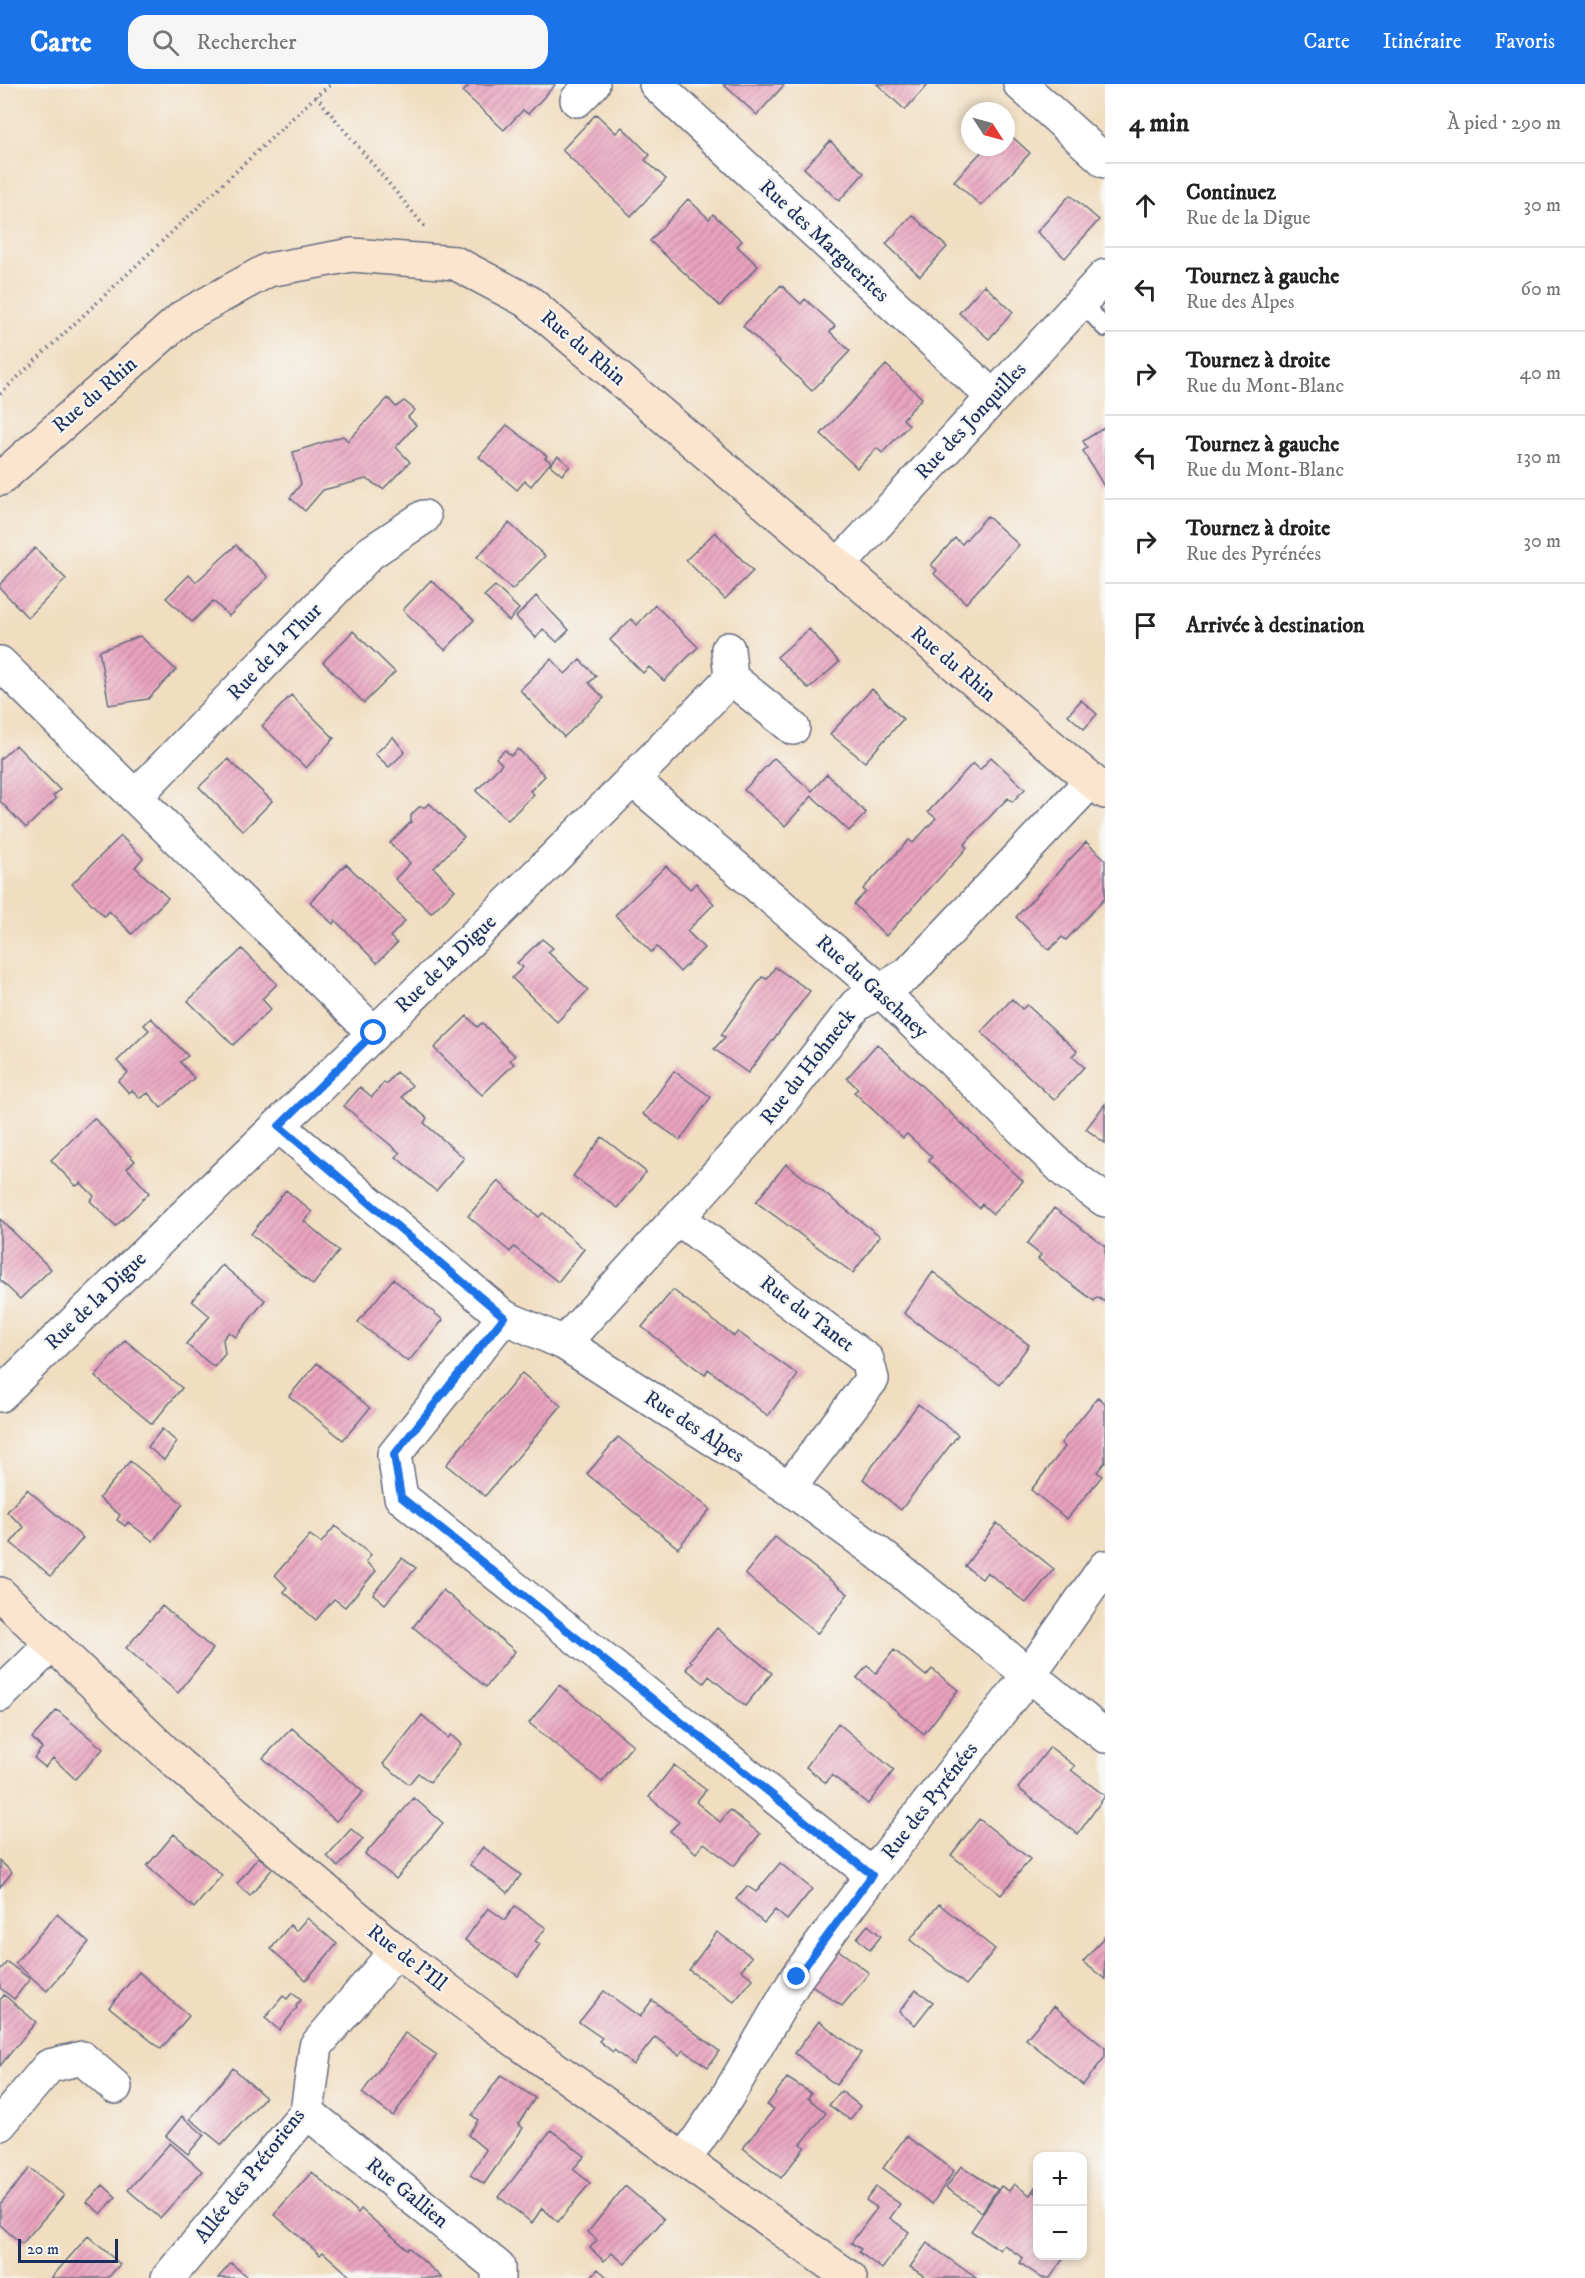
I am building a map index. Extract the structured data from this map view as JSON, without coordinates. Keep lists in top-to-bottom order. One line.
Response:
{"streets":{"street":["Rue des Marguerites","Rue du Rhin","Rue des Jonquilles","Rue de la Thur","Rue de la Digue","Rue du Gaschney","Rue du Hohneck","Rue du Tanet","Rue des Alpes","Rue des Pyrénées","Rue de l'Ill","Allée des Prétoriens","Rue Gallien"]},"crossings":[["Rue des Marguerites","Rue des Jonquilles"],["Rue du Rhin","Rue des Jonquilles"],["Rue du Rhin","Rue du Hohneck"],["Rue de la Digue","Rue du Gaschney"],["Rue de la Digue","Rue des Alpes"],["Rue du Gaschney","Rue du Hohneck"],["Rue du Hohneck","Rue du Tanet"],["Rue du Hohneck","Rue des Alpes"],["Rue du Tanet","Rue des Alpes"],["Rue des Alpes","Rue des Pyrénées"],["Rue des Pyrénées","Rue de l'Ill"],["Rue de l'Ill","Allée des Prétoriens"],["Allée des Prétoriens","Rue Gallien"]],"scale_bar":"20 m","north":"bottom right","page":{"header":"Carte","search":"Rechercher","nav":["Carte","Itinéraire","Favoris"],"heading":["4 min","À pied · 290 m"],"list":[["Continuez","Rue de la Digue","30 m"],["Tournez à gauche","Rue des Alpes","60 m"],["Tournez à droite","Rue du Mont-Blanc","40 m"],["Tournez à gauche","Rue du Mont-Blanc","130 m"],["Tournez à droite","Rue des Pyrénées","30 m"],"Arrivée à destination"],"map_buttons":["+","−"],"scale":"20 m"}}
